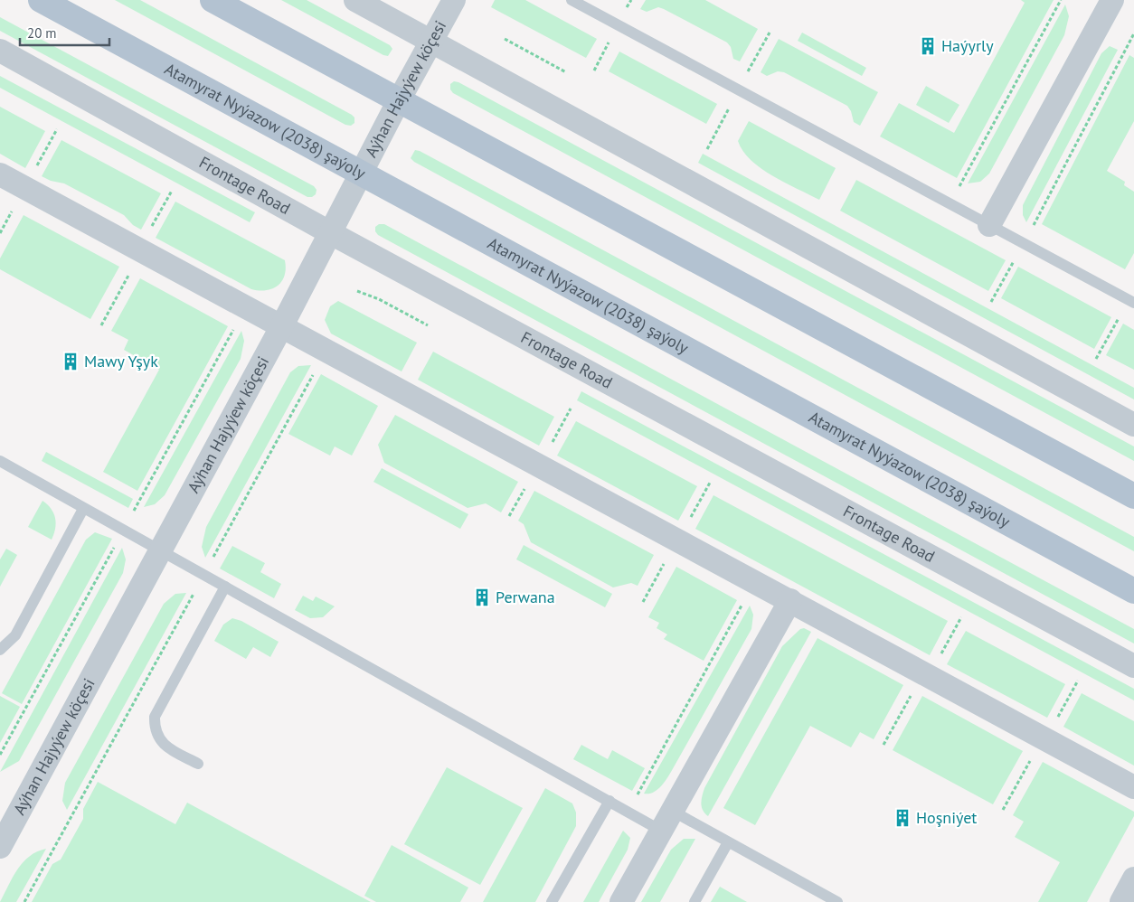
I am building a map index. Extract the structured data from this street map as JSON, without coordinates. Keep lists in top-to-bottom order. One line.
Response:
{"streets":{"main road":["Atamyrat Nyýazow (2038) şaýoly"],"street":["Aýhan Hajyýew köçesi","Frontage Road"]},"crossings":[["Aýhan Hajyýew köçesi","Atamyrat Nyýazow (2038) şaýoly"],["Aýhan Hajyýew köçesi","Frontage Road"]],"places":{"building":["Haýyrly","Mawy Yşyk","Perwana","Hoşniýet"]},"scale_bar":"20 m"}
